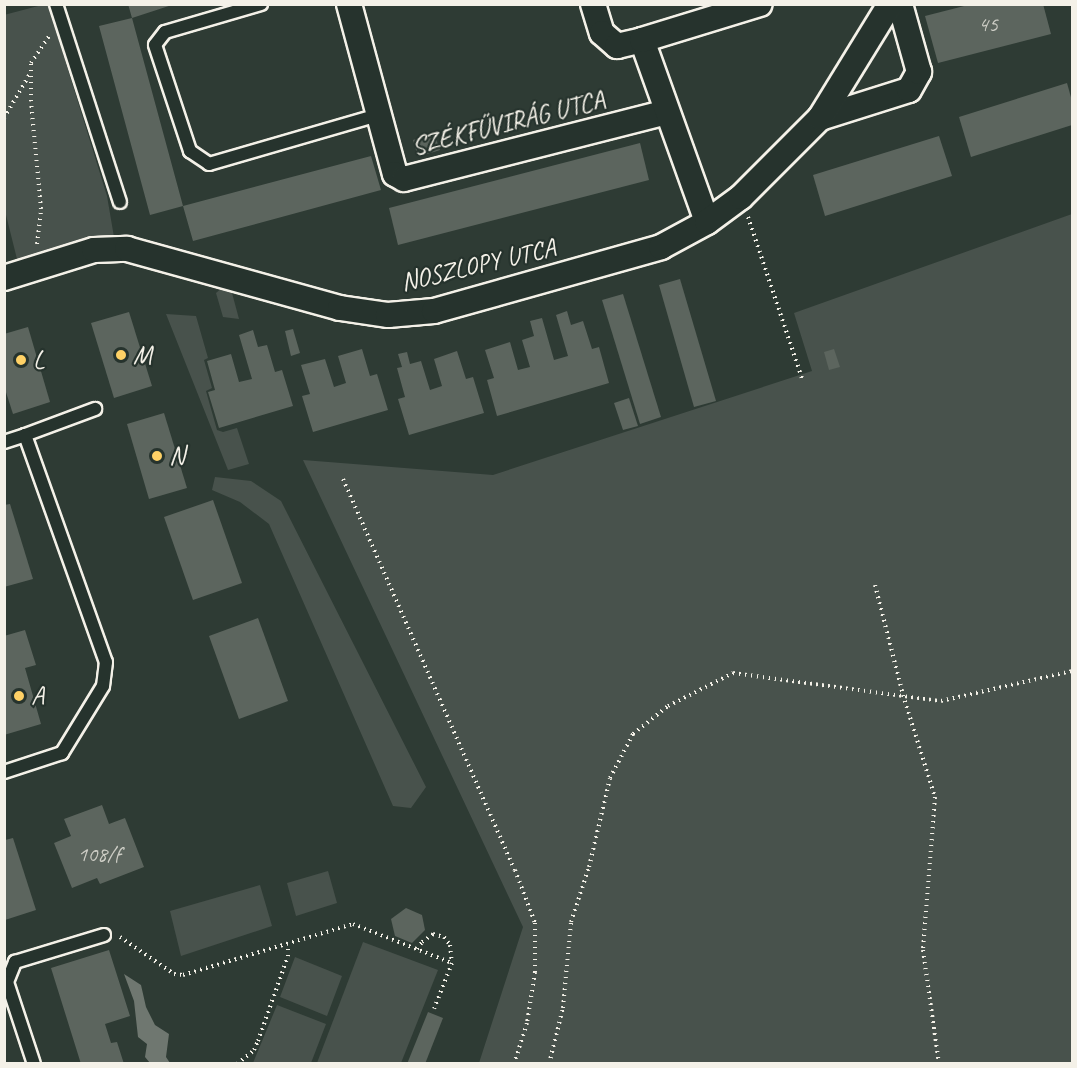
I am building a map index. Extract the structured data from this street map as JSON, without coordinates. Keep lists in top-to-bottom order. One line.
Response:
{"streets":{"street":["SZÉKFŰVIRÁG UTCA","NOSZLOPY UTCA"]},"places":["M","L","N","A"],"house_numbers":["45","108/f"]}
